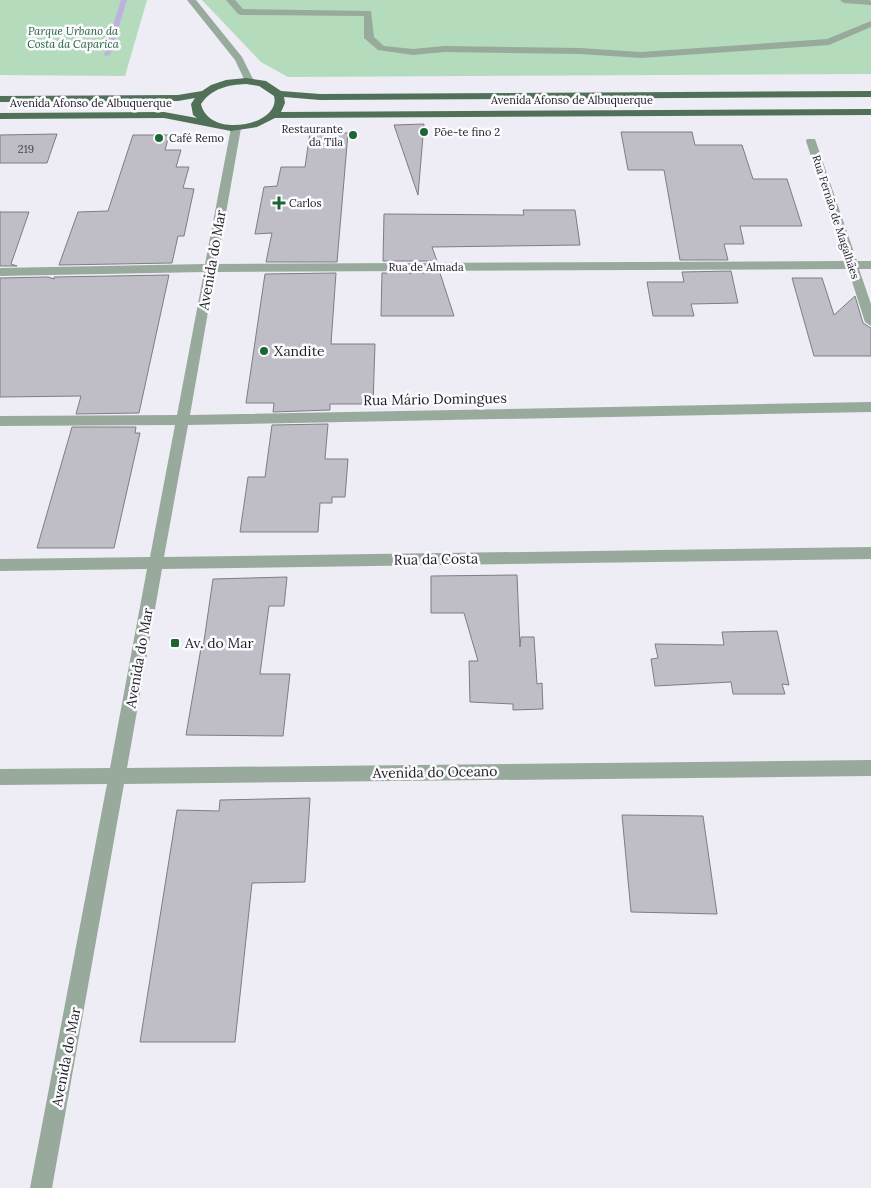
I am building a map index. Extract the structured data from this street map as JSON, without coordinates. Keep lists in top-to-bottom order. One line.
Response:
{"streets":{"main road":["Avenida Afonso de Albuquerque"],"street":["Rua Fernão de Magalhães","Avenida do Mar","Rua de Almada","Rua Mário Domingues","Rua da Costa","Avenida do Oceano"]},"crossings":[["Avenida Afonso de Albuquerque","Avenida do Mar"],["Rua Fernão de Magalhães","Rua de Almada"],["Avenida do Mar","Rua de Almada"],["Avenida do Mar","Rua Mário Domingues"],["Avenida do Mar","Rua da Costa"],["Avenida do Mar","Avenida do Oceano"]],"parks":["Parque Urbano da Costa da Caparica"],"places":{"other":["Põe-te fino 2","Restaurante da Tila","Café Remo","Xandite"],"health":["Carlos"],"transit":["Av. do Mar"]},"house_numbers":["219"]}
